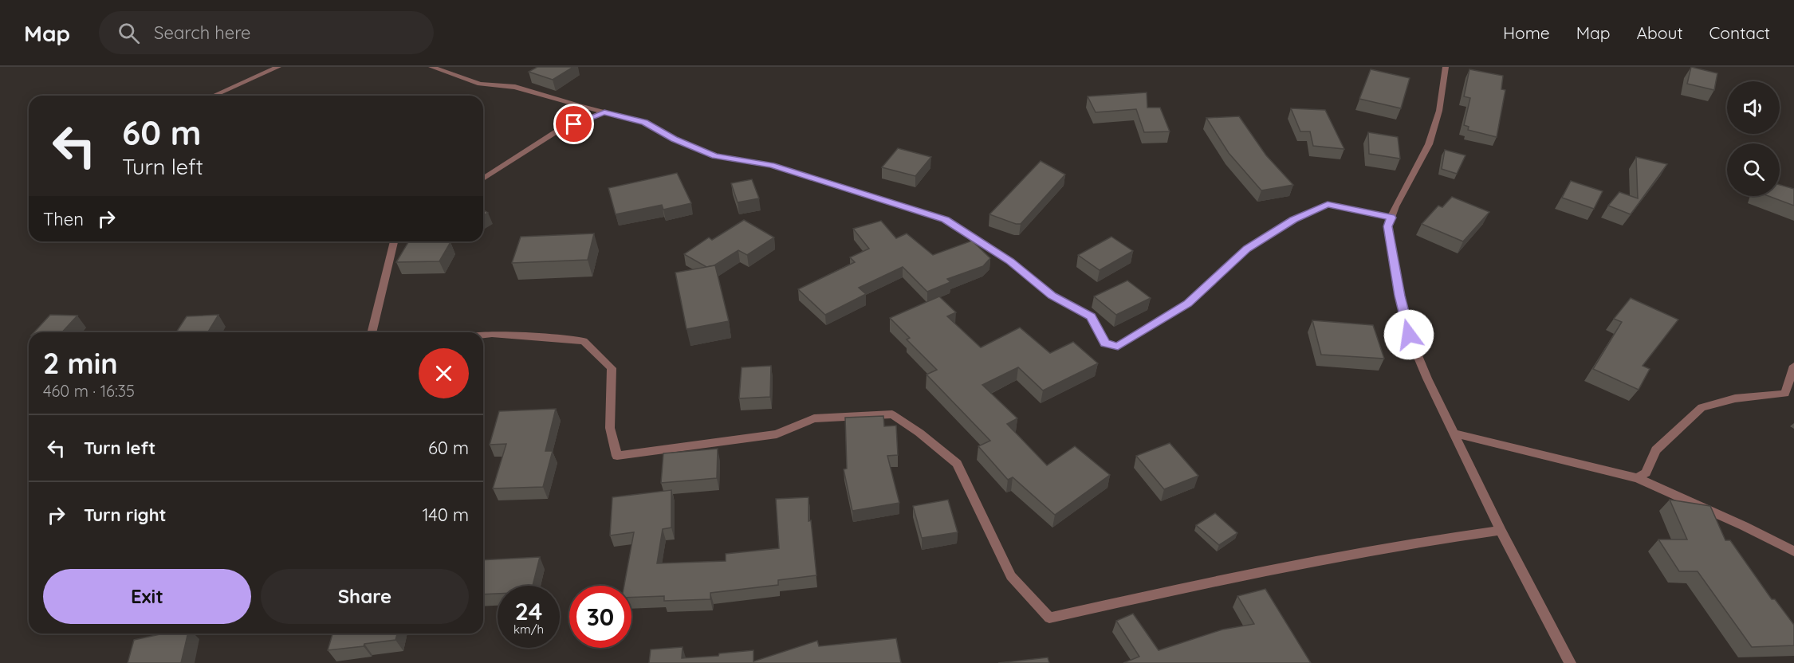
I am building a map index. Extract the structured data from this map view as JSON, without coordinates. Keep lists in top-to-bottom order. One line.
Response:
{"page":{"header":"Map","search":"Search here","nav":["Home","Map","About","Contact"],"turn":["60 m","Turn left"],"then":"Then","heading":["2 min","460 m · 16:35"],"list":[{"name":"Turn left","value":"60 m"},{"name":"Turn right","value":"140 m"}],"buttons":["Exit","Share"],"speed":"24 km/h","limit":"30"}}
